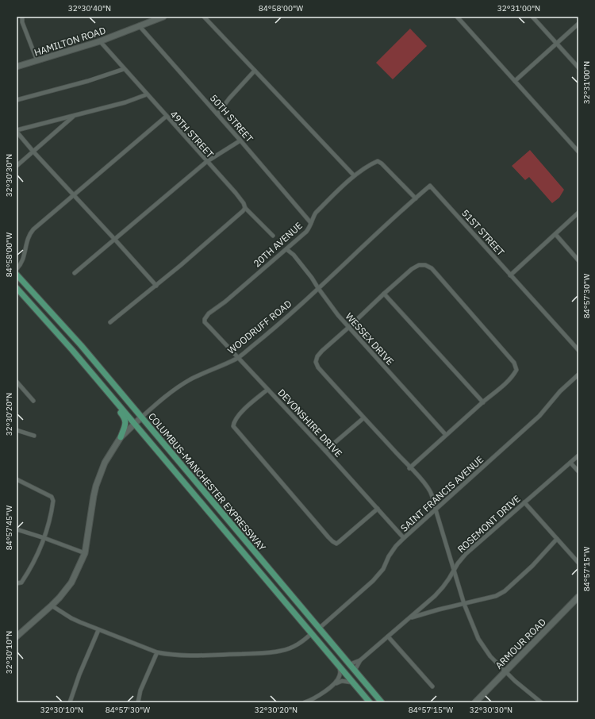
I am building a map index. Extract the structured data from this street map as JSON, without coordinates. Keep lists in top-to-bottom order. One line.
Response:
{"streets":{"main road":["COLUMBUS-MANCHESTER EXPRESSWAY"],"street":["HAMILTON ROAD","50TH STREET","49TH STREET","51ST STREET","20TH AVENUE","WOODRUFF ROAD","WESSEX DRIVE","DEVONSHIRE DRIVE","SAINT FRANCIS AVENUE","ROSEMONT DRIVE","ARMOUR ROAD"]},"crossings":[["HAMILTON ROAD","50TH STREET"],["HAMILTON ROAD","49TH STREET"],["50TH STREET","20TH AVENUE"],["51ST STREET","20TH AVENUE"],["51ST STREET","WOODRUFF ROAD"],["20TH AVENUE","WOODRUFF ROAD"],["20TH AVENUE","WESSEX DRIVE"],["20TH AVENUE","DEVONSHIRE DRIVE"],["WOODRUFF ROAD","WESSEX DRIVE"],["WOODRUFF ROAD","DEVONSHIRE DRIVE"],["WOODRUFF ROAD","COLUMBUS-MANCHESTER EXPRESSWAY"],["DEVONSHIRE DRIVE","SAINT FRANCIS AVENUE"],["COLUMBUS-MANCHESTER EXPRESSWAY","SAINT FRANCIS AVENUE"],["COLUMBUS-MANCHESTER EXPRESSWAY","ROSEMONT DRIVE"]],"coordinates":["32°30'40\"N","84°58'00\"W","32°31'00\"N","32°30'30\"N","84°57'30\"W","32°30'20\"N","84°57'45\"W","84°57'15\"W","32°30'10\"N"]}
